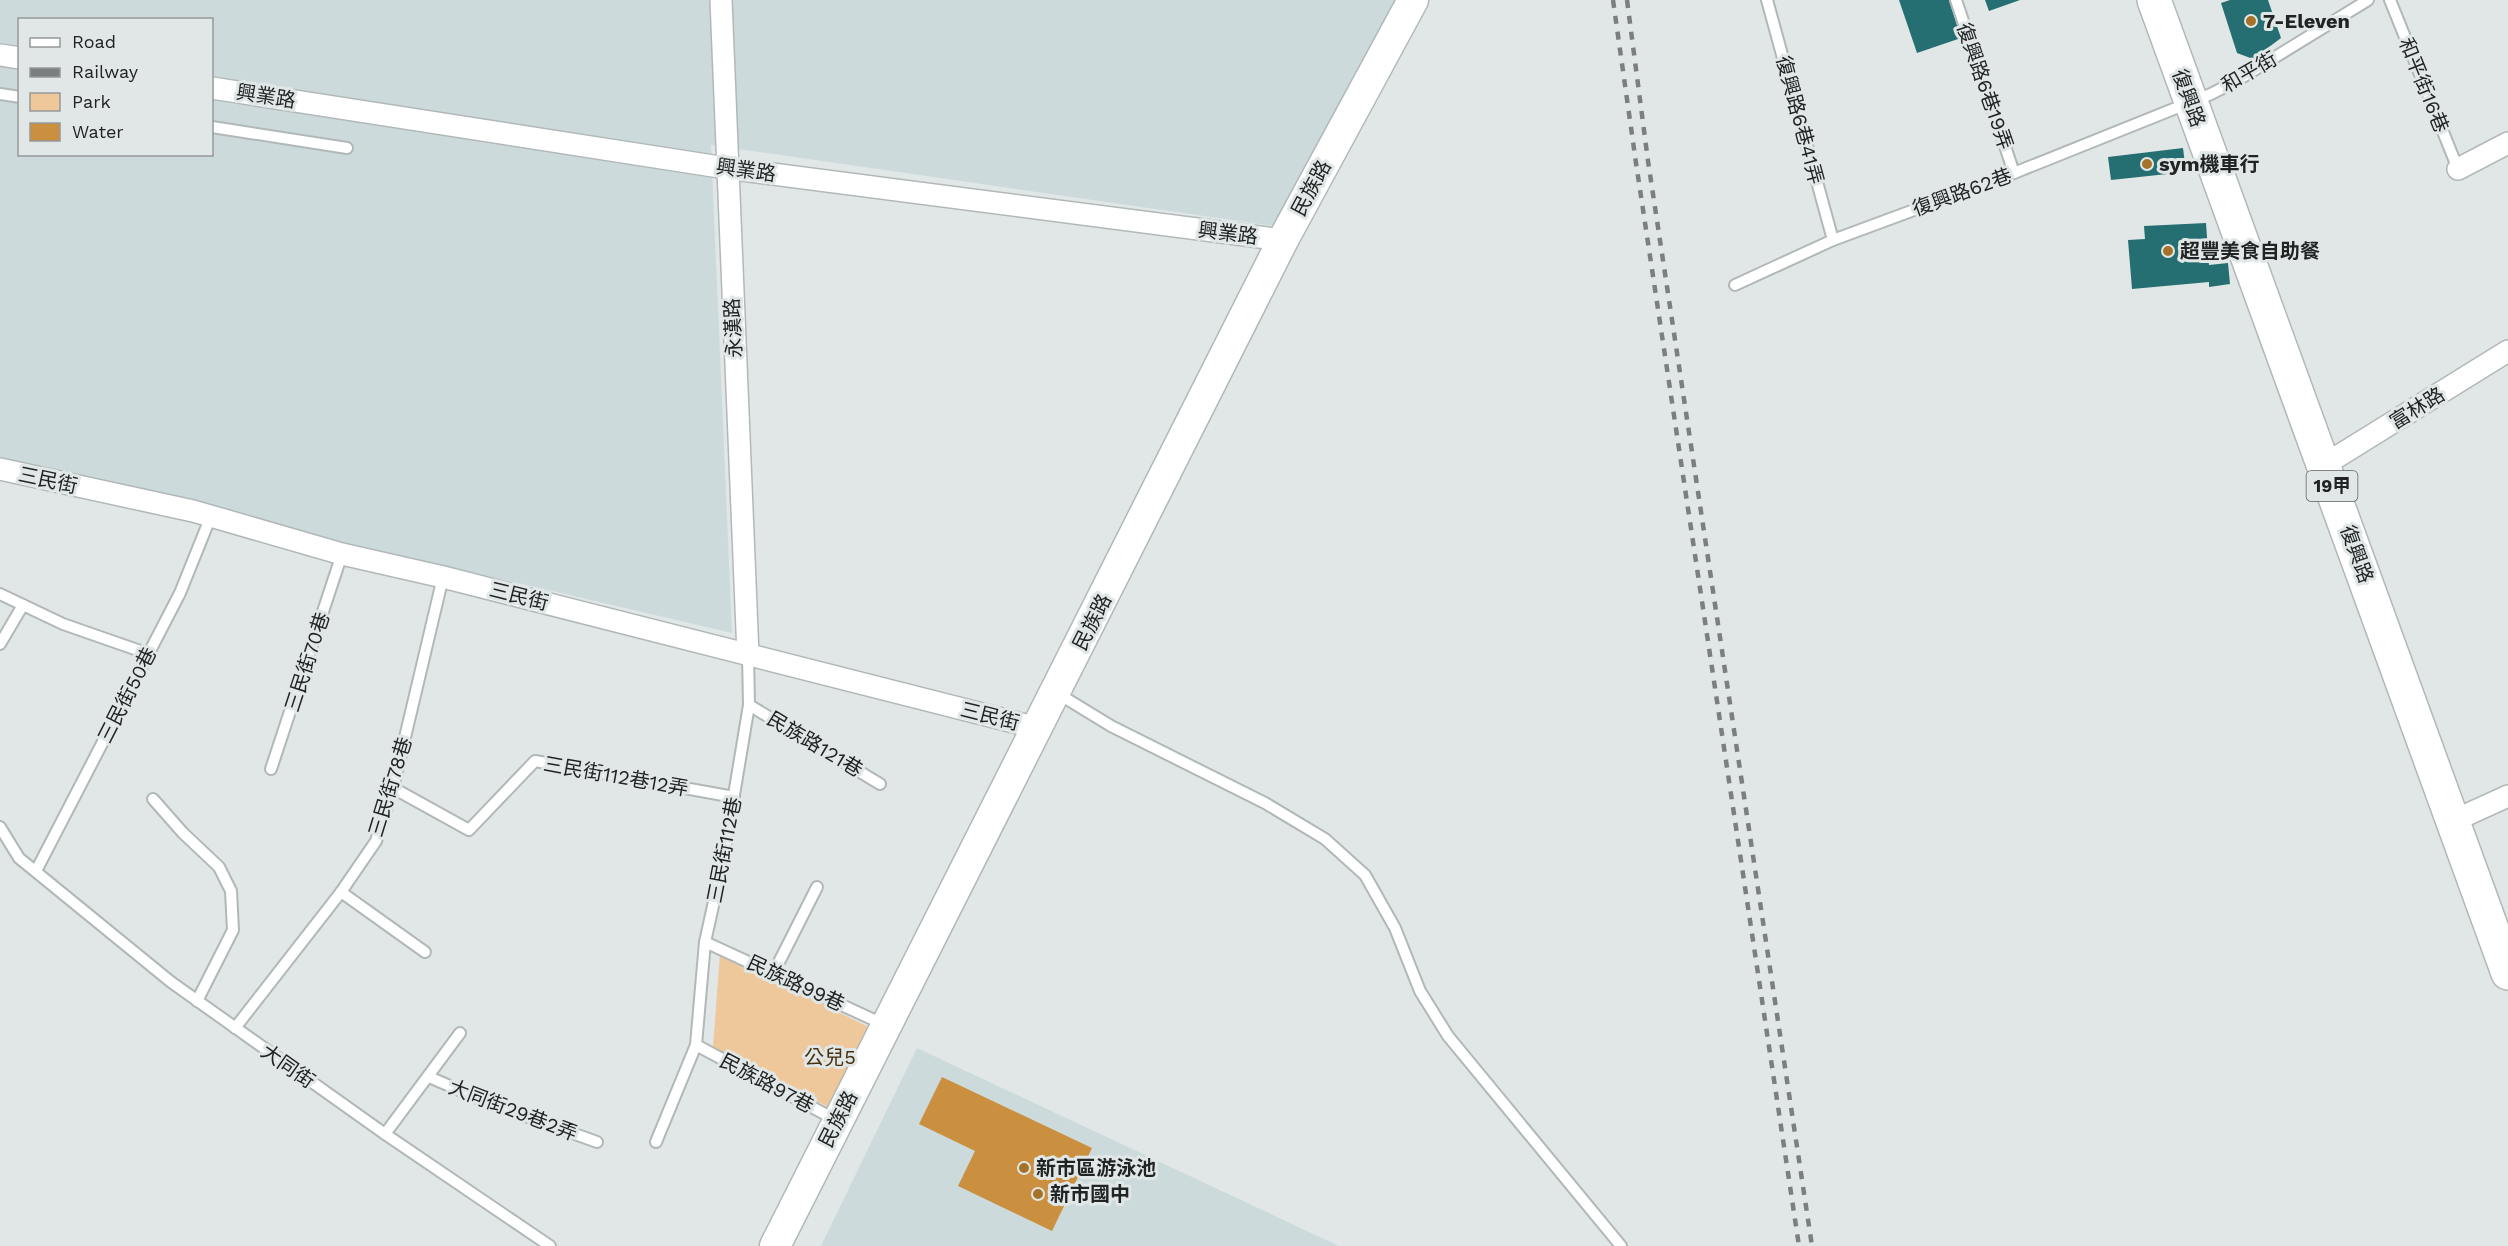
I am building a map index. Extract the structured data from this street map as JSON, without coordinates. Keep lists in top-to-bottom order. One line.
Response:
{"streets":{"main road":["復興路","19甲"],"street":["興業路","民族路","永漢路","富林路","三民街"],"lane":["和平街","和平街16巷","復興路6巷19弄","復興路6巷41弄","復興路62巷","三民街70巷","三民街50巷","民族路121巷","三民街112巷12弄","三民街78巷","三民街112巷","民族路99巷","大同街","民族路97巷","大同街29巷2弄"]},"crossings":[["和平街","復興路"],["和平街","復興路62巷"],["復興路6巷19弄","復興路62巷"],["興業路","民族路"],["興業路","永漢路"],["復興路","復興路62巷"],["復興路","富林路"],["復興路6巷41弄","復興路62巷"],["民族路","三民街"],["民族路","民族路99巷"],["民族路","民族路97巷"],["永漢路","三民街"],["永漢路","三民街112巷"],["三民街","三民街70巷"],["三民街","三民街50巷"],["三民街","三民街78巷"],["三民街","三民街112巷"],["三民街50巷","大同街"],["民族路121巷","三民街112巷"],["三民街112巷12弄","三民街78巷"],["三民街112巷12弄","三民街112巷"],["三民街78巷","大同街"],["三民街112巷","民族路99巷"],["三民街112巷","民族路97巷"]],"parks":["公兒5"],"places":["7-Eleven","sym機車行","超豐美食自助餐","新市區游泳池","新市國中"],"legend":["Road","Railway","Park","Water"]}
